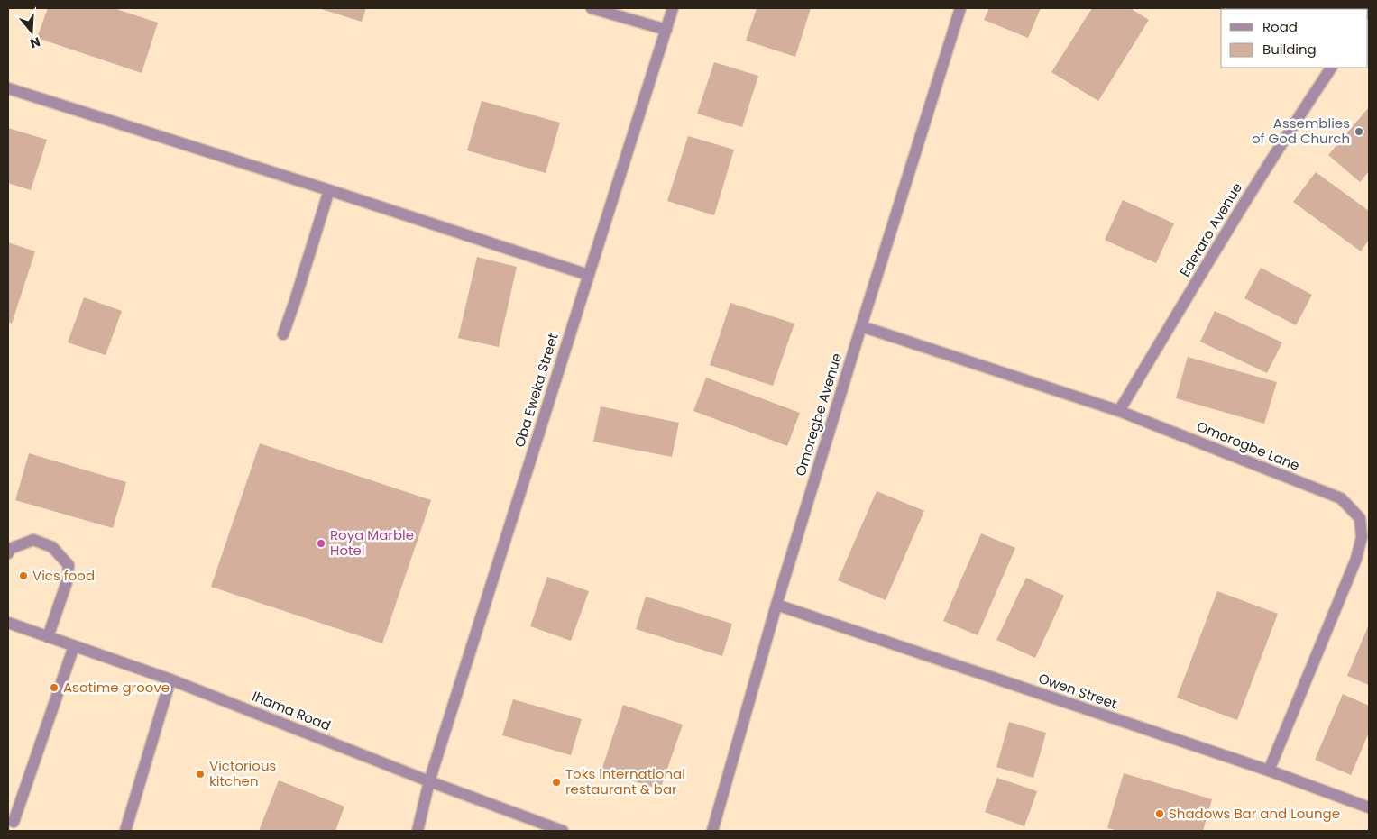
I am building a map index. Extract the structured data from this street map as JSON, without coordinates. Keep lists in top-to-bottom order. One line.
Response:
{"streets":{"street":["Ederaro Avenue","Oba Eweka Street","Omoregbe Avenue","Omorogbe Lane","Owen Street","Ihama Road"]},"crossings":[["Ederaro Avenue","Omorogbe Lane"],["Oba Eweka Street","Ihama Road"],["Omoregbe Avenue","Omorogbe Lane"],["Omoregbe Avenue","Owen Street"],["Omorogbe Lane","Owen Street"]],"places":["Assemblies of God Church","Roya Marble Hotel","Vics food","Asotime groove","Victorious kitchen","Toks international restaurant & bar","Shadows Bar and Lounge"],"legend":["Road","Building"],"north":"bottom"}
